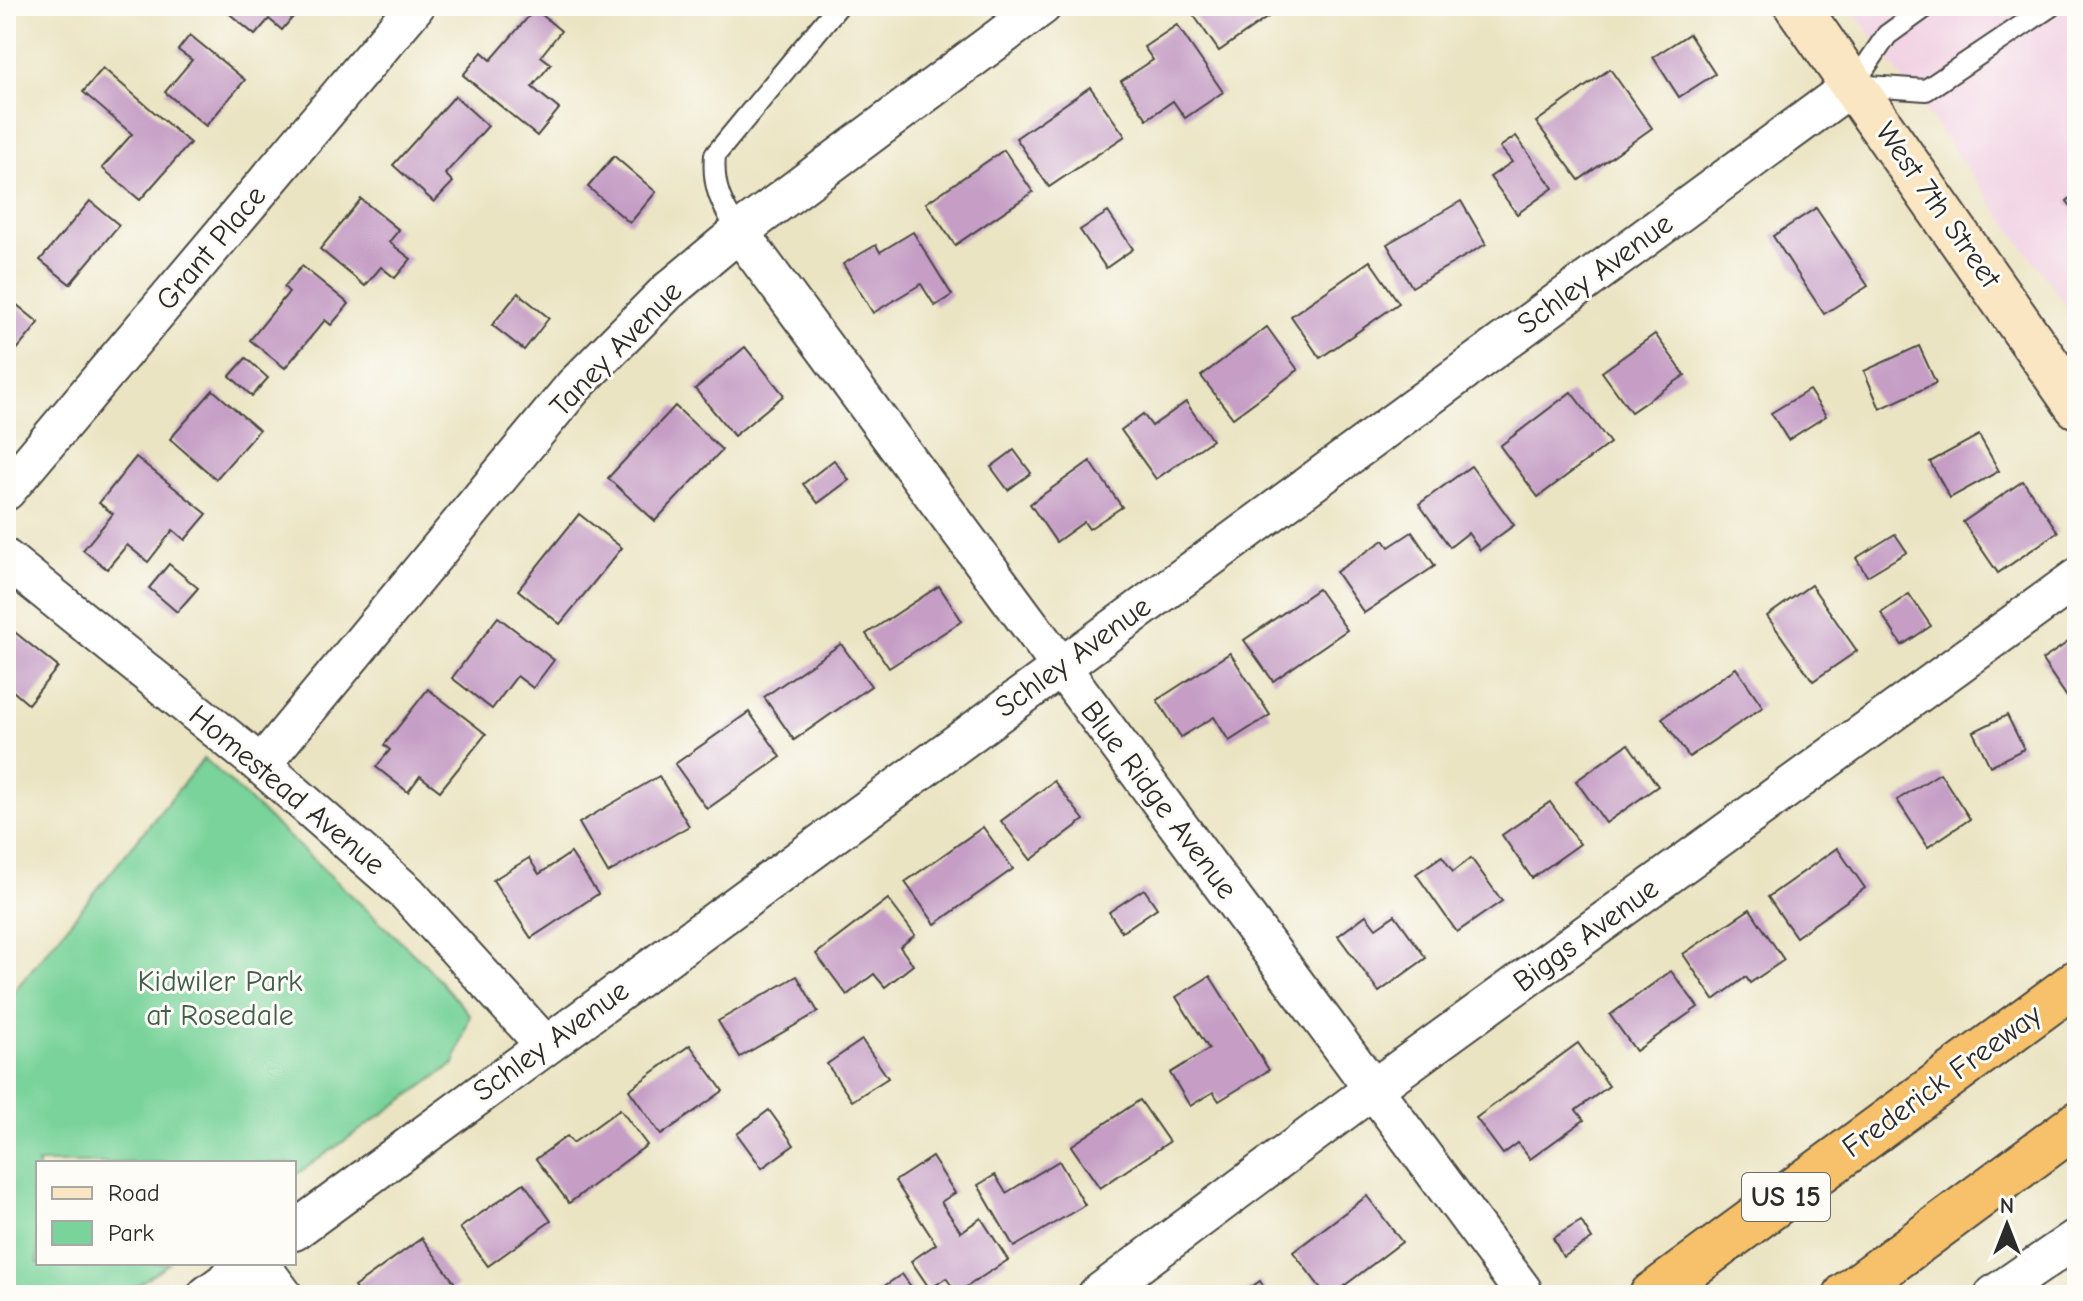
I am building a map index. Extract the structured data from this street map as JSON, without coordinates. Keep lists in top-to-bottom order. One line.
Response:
{"streets":{"highway":["Frederick Freeway","US 15"],"street":["West 7th Street","Grant Place","Schley Avenue","Taney Avenue","Homestead Avenue","Blue Ridge Avenue","Biggs Avenue"]},"crossings":[["West 7th Street","Schley Avenue"],["Schley Avenue","Homestead Avenue"],["Schley Avenue","Blue Ridge Avenue"],["Taney Avenue","Homestead Avenue"],["Taney Avenue","Blue Ridge Avenue"],["Blue Ridge Avenue","Biggs Avenue"]],"parks":["Kidwiler Park at Rosedale"],"legend":["Road","Park"],"north":"top"}
